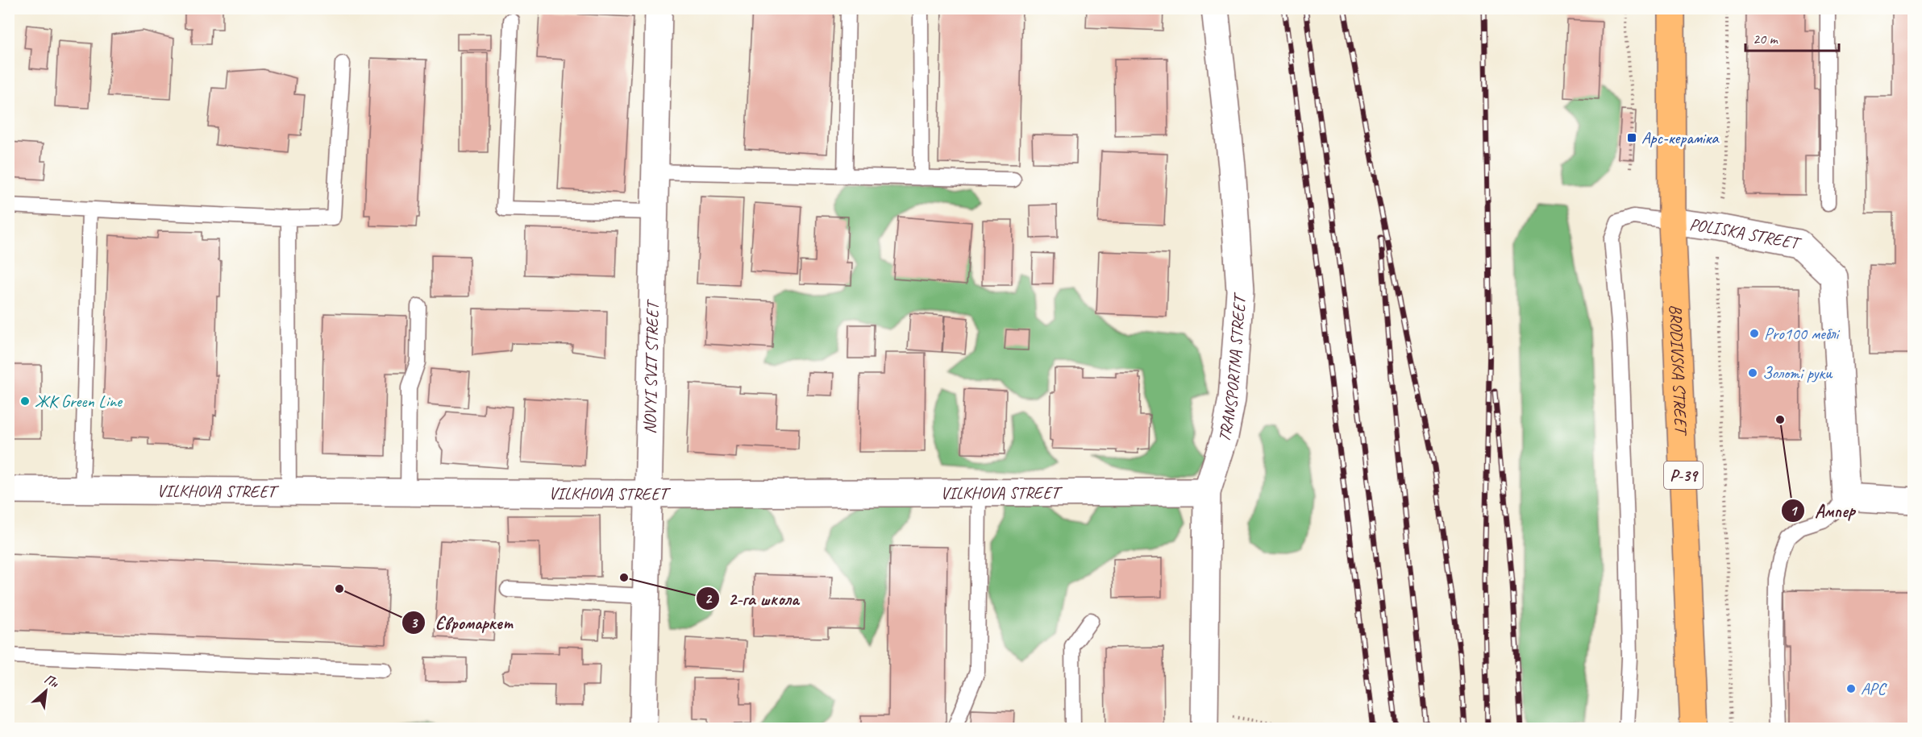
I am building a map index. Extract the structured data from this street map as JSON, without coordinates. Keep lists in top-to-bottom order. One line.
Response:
{"streets":{"main road":["BRODIVSKA STREET","Р-39"],"street":["POLISKA STREET","NOVYI SVIT STREET","TRANSPORTNA STREET","VILKHOVA STREET"]},"crossings":[["POLISKA STREET","BRODIVSKA STREET"],["NOVYI SVIT STREET","VILKHOVA STREET"],["TRANSPORTNA STREET","VILKHOVA STREET"]],"places":{"transit":["Арс-кераміка"],"other":["Pro100 меблі","Золоті руки","ЖК Green Line","Ампер","2-га школа","Євромаркет","АРС"]},"scale_bar":"20 m","north":"top right"}
